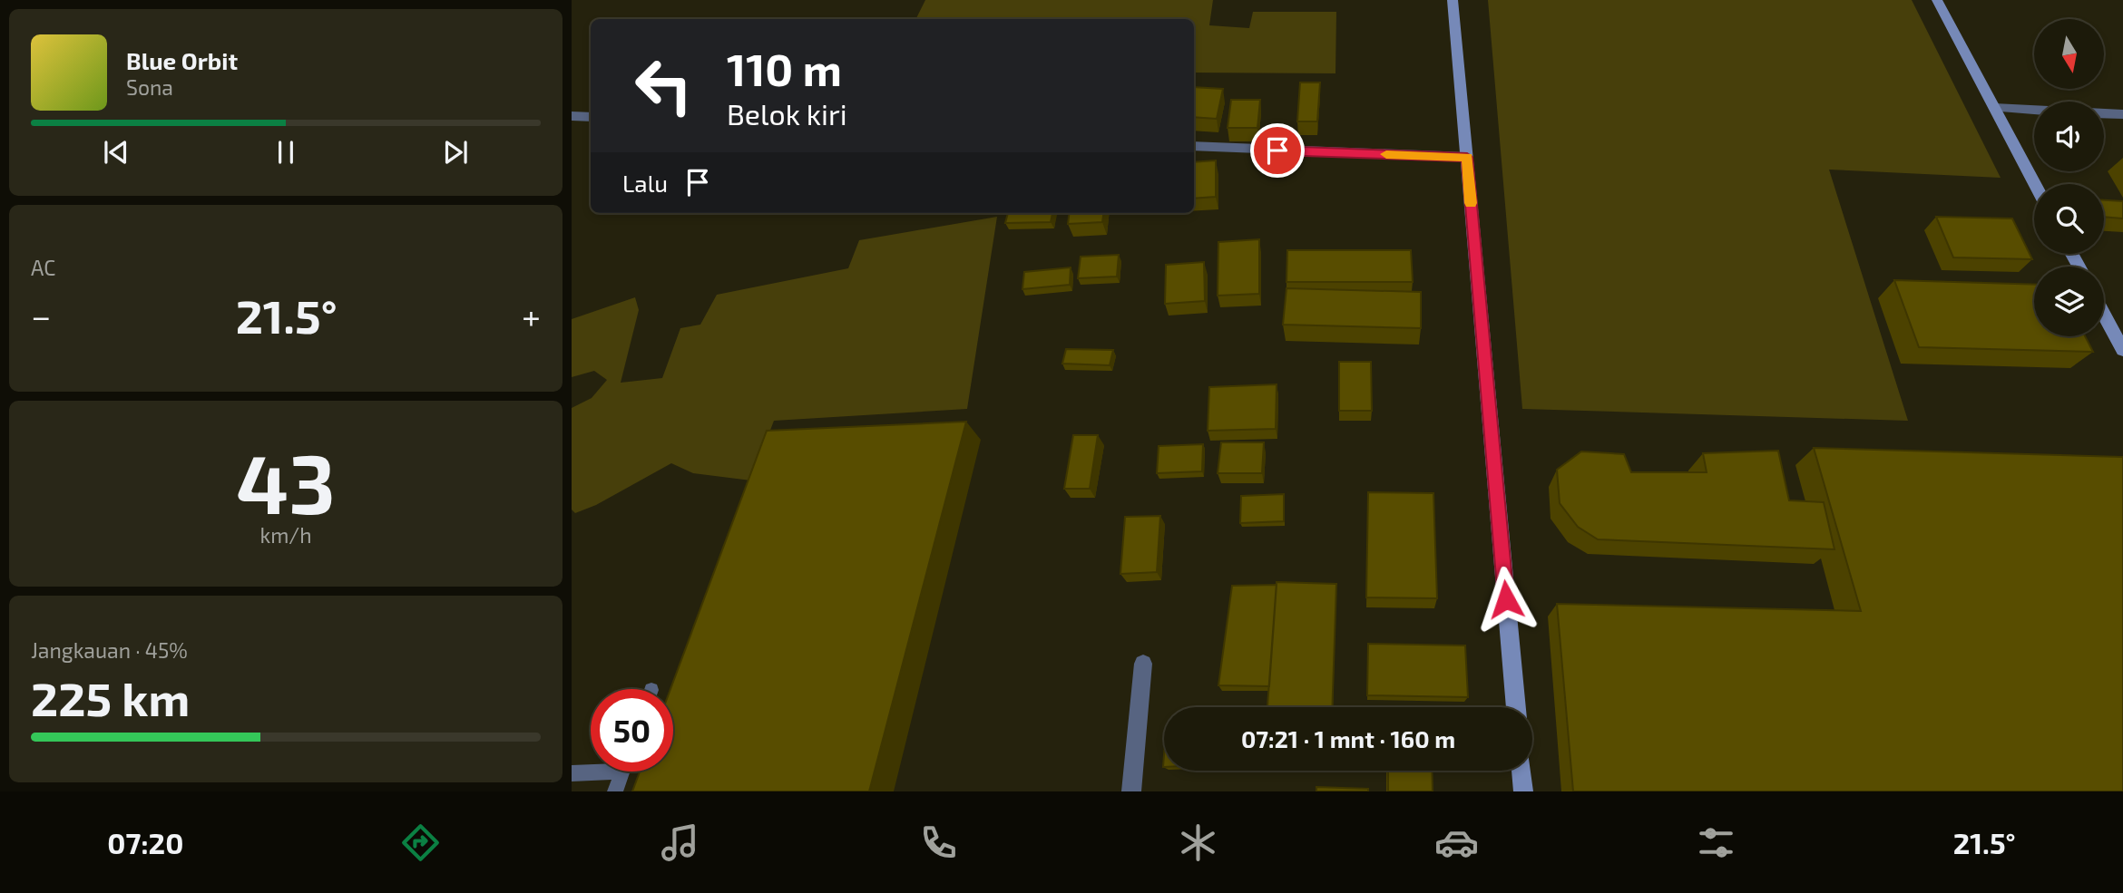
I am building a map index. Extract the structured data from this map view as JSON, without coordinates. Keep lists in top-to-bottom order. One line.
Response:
{"north":"bottom","page":{"turn":["110 m","Belok kiri"],"song":["Blue Orbit","Sona"],"then":"Lalu","tile":["AC",["43","km/h"],["Jangkauan · 45%","225 km"]],"heat":["−","21.5°","+"],"limit":"50","trip":"07:21 · 1 mnt · 160 m","tabs":["07:20","21.5°"]}}
